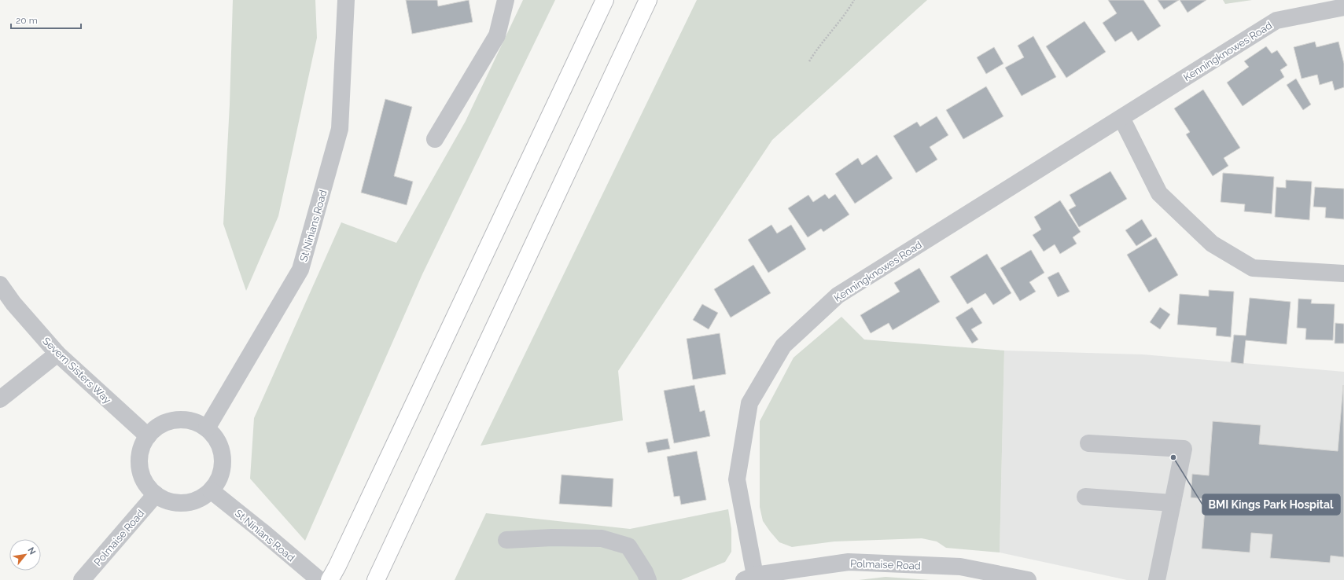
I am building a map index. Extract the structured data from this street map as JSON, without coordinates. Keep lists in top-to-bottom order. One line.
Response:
{"streets":{"street":["Kenningknowes Road","St Ninians Road","Severn Sisters Way","Polmaise Road"]},"crossings":[["Kenningknowes Road","Polmaise Road"],["St Ninians Road","Severn Sisters Way"],["St Ninians Road","Polmaise Road"],["Severn Sisters Way","Polmaise Road"]],"places":["BMI Kings Park Hospital"],"scale_bar":"20 m","north":"top right"}
